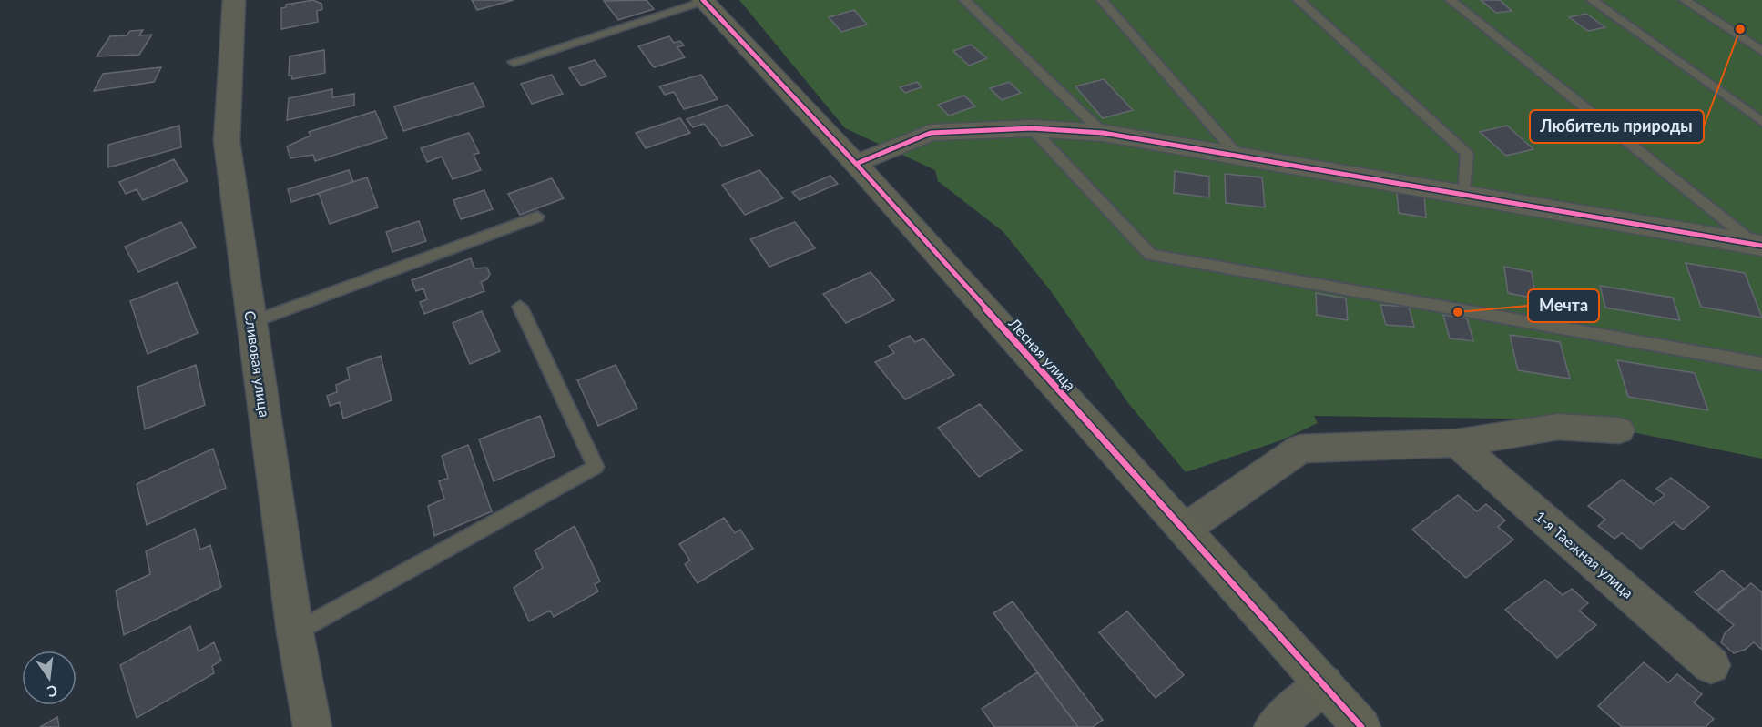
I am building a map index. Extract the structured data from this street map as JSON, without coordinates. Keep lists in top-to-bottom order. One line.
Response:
{"streets":{"street":["Лесная улица","Сливовая улица","1-я Таежная улица"]},"places":["Любитель природы","Мечта"],"north":"bottom"}
